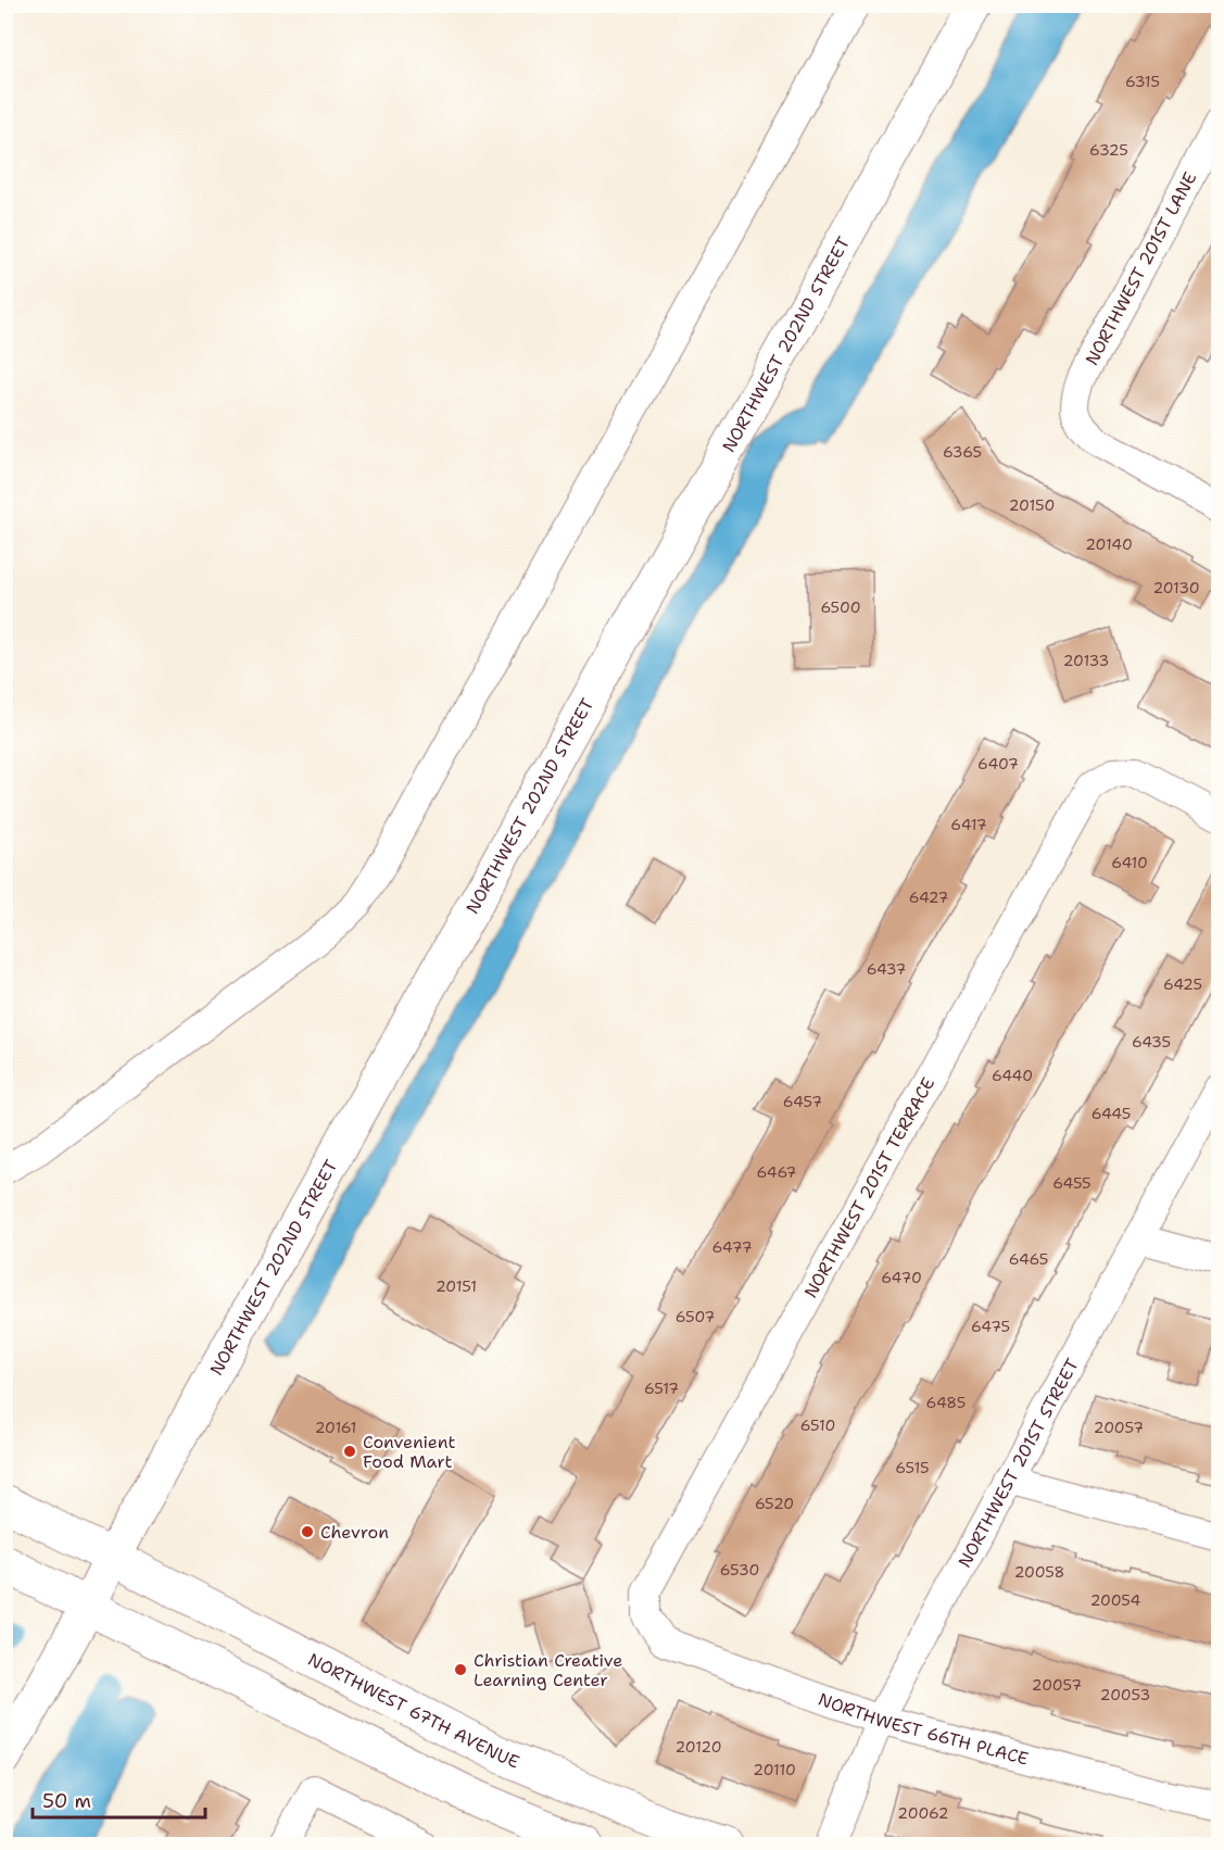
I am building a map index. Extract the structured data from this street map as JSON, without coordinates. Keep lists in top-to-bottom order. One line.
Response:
{"streets":{"main road":["NORTHWEST 67TH AVENUE"],"street":["NORTHWEST 201ST LANE","NORTHWEST 202ND STREET","NORTHWEST 201ST TERRACE","NORTHWEST 201ST STREET","NORTHWEST 66TH PLACE"]},"crossings":[["NORTHWEST 202ND STREET","NORTHWEST 67TH AVENUE"],["NORTHWEST 201ST TERRACE","NORTHWEST 66TH PLACE"],["NORTHWEST 201ST STREET","NORTHWEST 66TH PLACE"]],"places":["Convenient Food Mart","Chevron","Christian Creative Learning Center"],"house_numbers":["6315","6325","6365","20150","20140","20130","6500","20133","6407","6417","6410","6427","6437","6425","6435","6440","6457","6445","6467","6455","6477","6465","6470","20151","6507","6475","6517","6485","6510","20161","20057","6515","6520","6530","20058","20054","20057","20053","20120","20110","20062"],"scale_bar":"50 m"}
